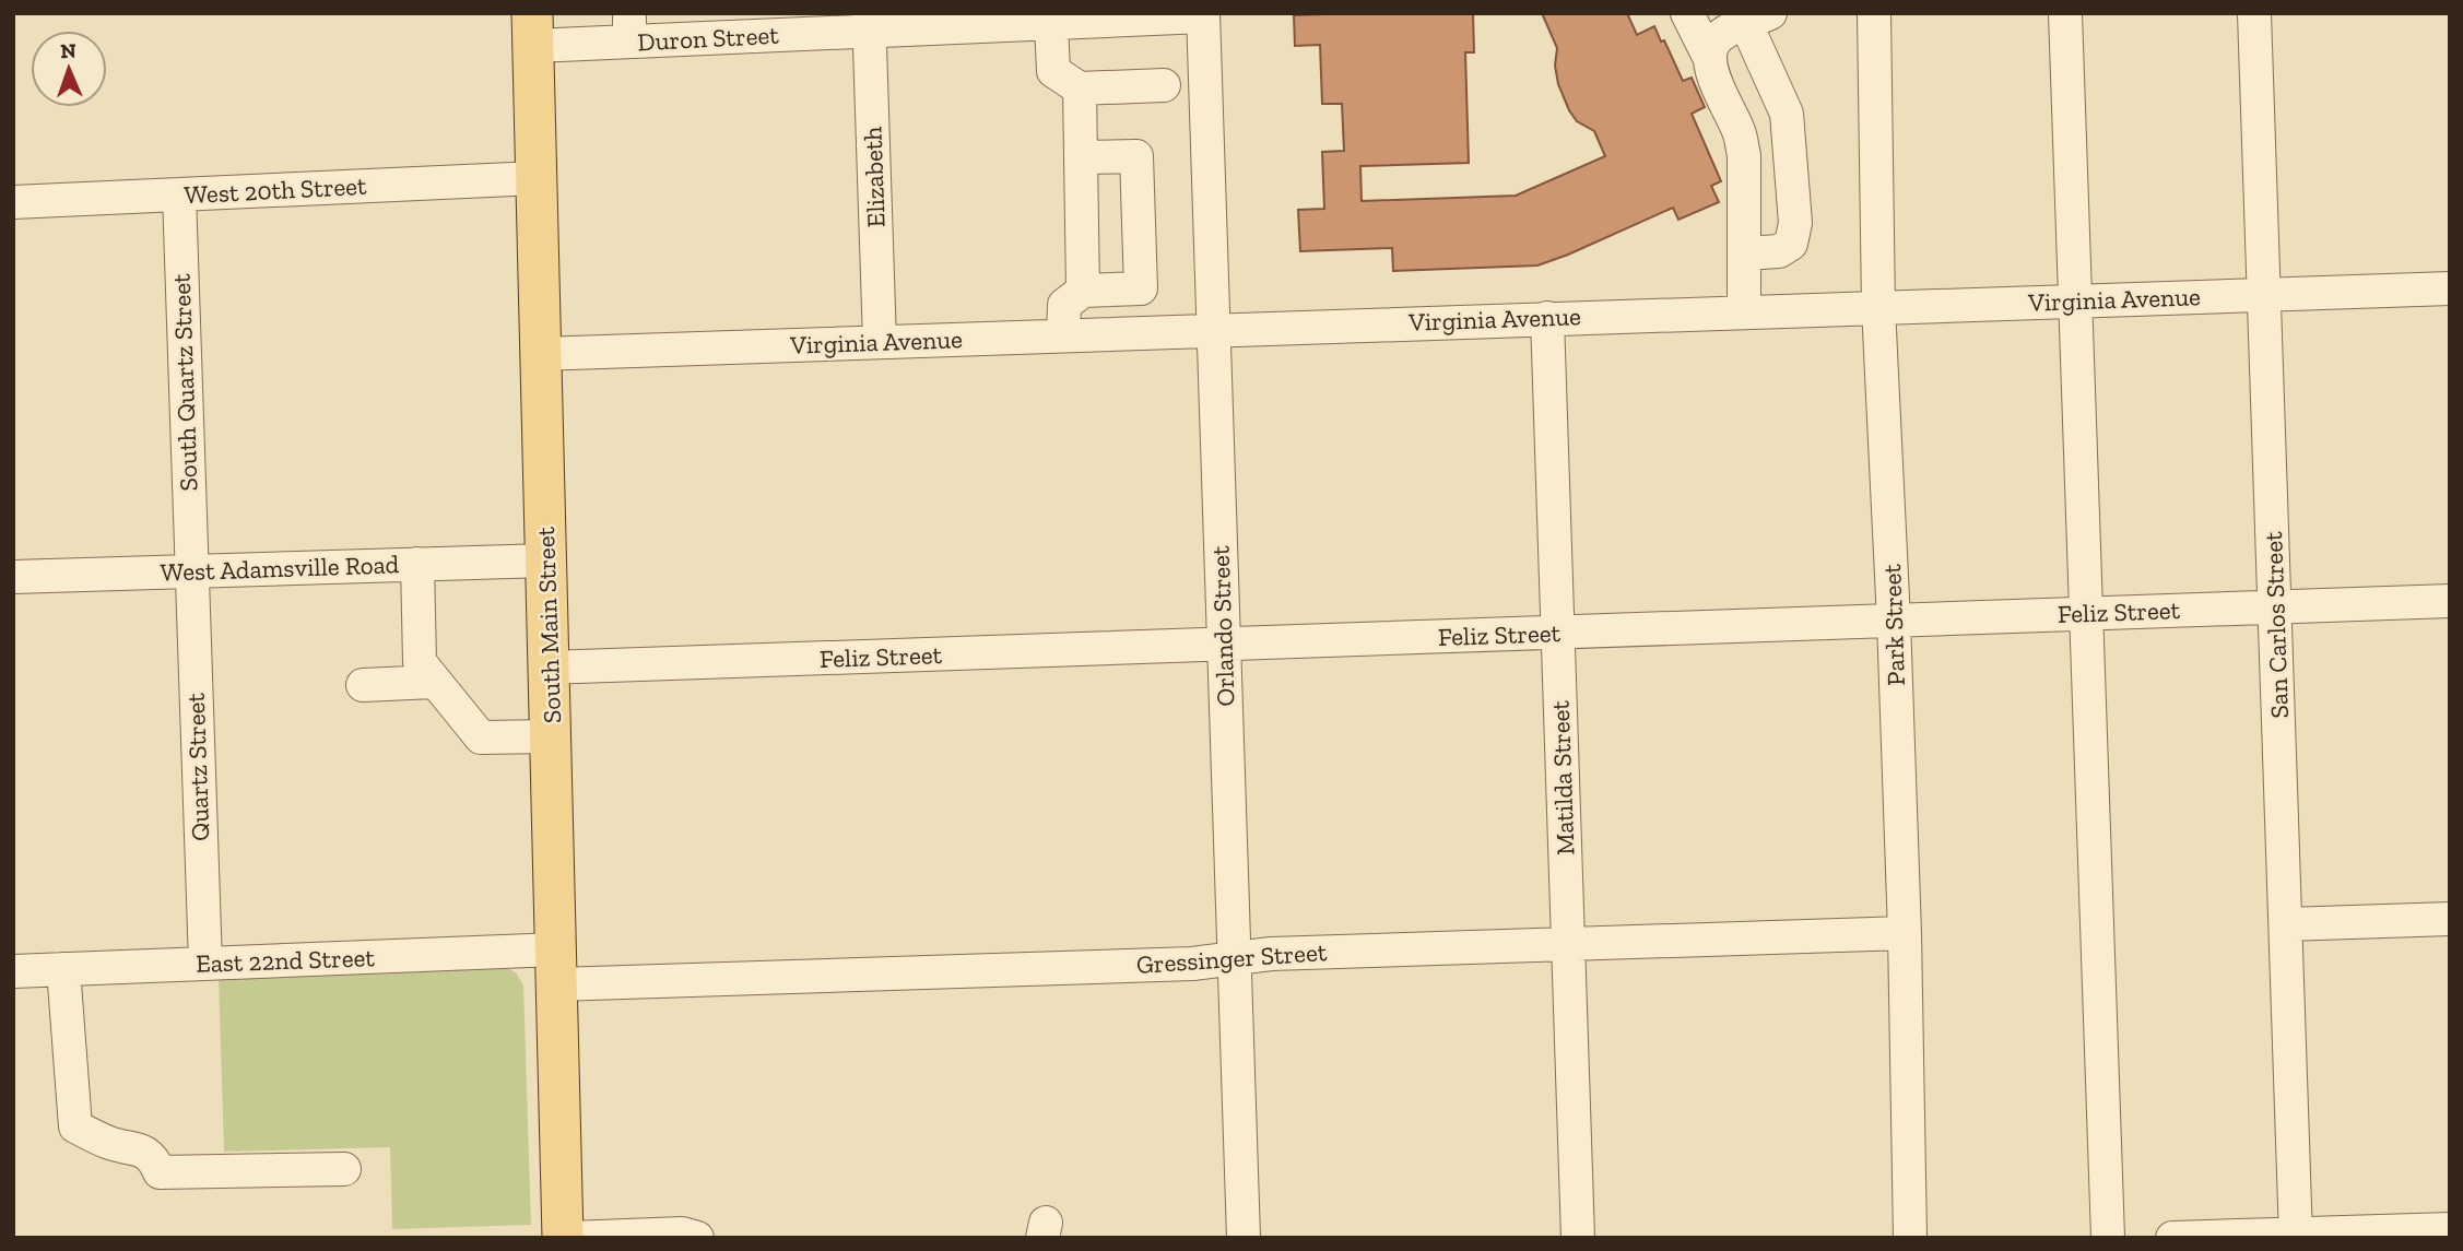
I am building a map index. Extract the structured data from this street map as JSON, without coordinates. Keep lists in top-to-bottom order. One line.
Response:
{"streets":{"main road":["South Main Street"],"street":["Duron Street","Elizabeth","West 20th Street","Virginia Avenue","South Quartz Street","West Adamsville Road","Feliz Street","Park Street","San Carlos Street","Orlando Street","Quartz Street","Matilda Street","Gressinger Street","East 22nd Street"]},"crossings":[["Duron Street","Elizabeth"],["Duron Street","South Main Street"],["Duron Street","Orlando Street"],["Elizabeth","Virginia Avenue"],["West 20th Street","South Quartz Street"],["West 20th Street","South Main Street"],["Virginia Avenue","South Main Street"],["Virginia Avenue","Park Street"],["Virginia Avenue","San Carlos Street"],["Virginia Avenue","Orlando Street"],["Virginia Avenue","Matilda Street"],["South Quartz Street","West Adamsville Road"],["South Quartz Street","Quartz Street"],["West Adamsville Road","South Main Street"],["West Adamsville Road","Quartz Street"],["Feliz Street","South Main Street"],["Feliz Street","Park Street"],["Feliz Street","San Carlos Street"],["Feliz Street","Orlando Street"],["Feliz Street","Matilda Street"],["South Main Street","Gressinger Street"],["South Main Street","East 22nd Street"],["Park Street","Gressinger Street"],["Orlando Street","Gressinger Street"],["Quartz Street","East 22nd Street"],["Matilda Street","Gressinger Street"],["Gressinger Street","East 22nd Street"]],"north":"top"}
